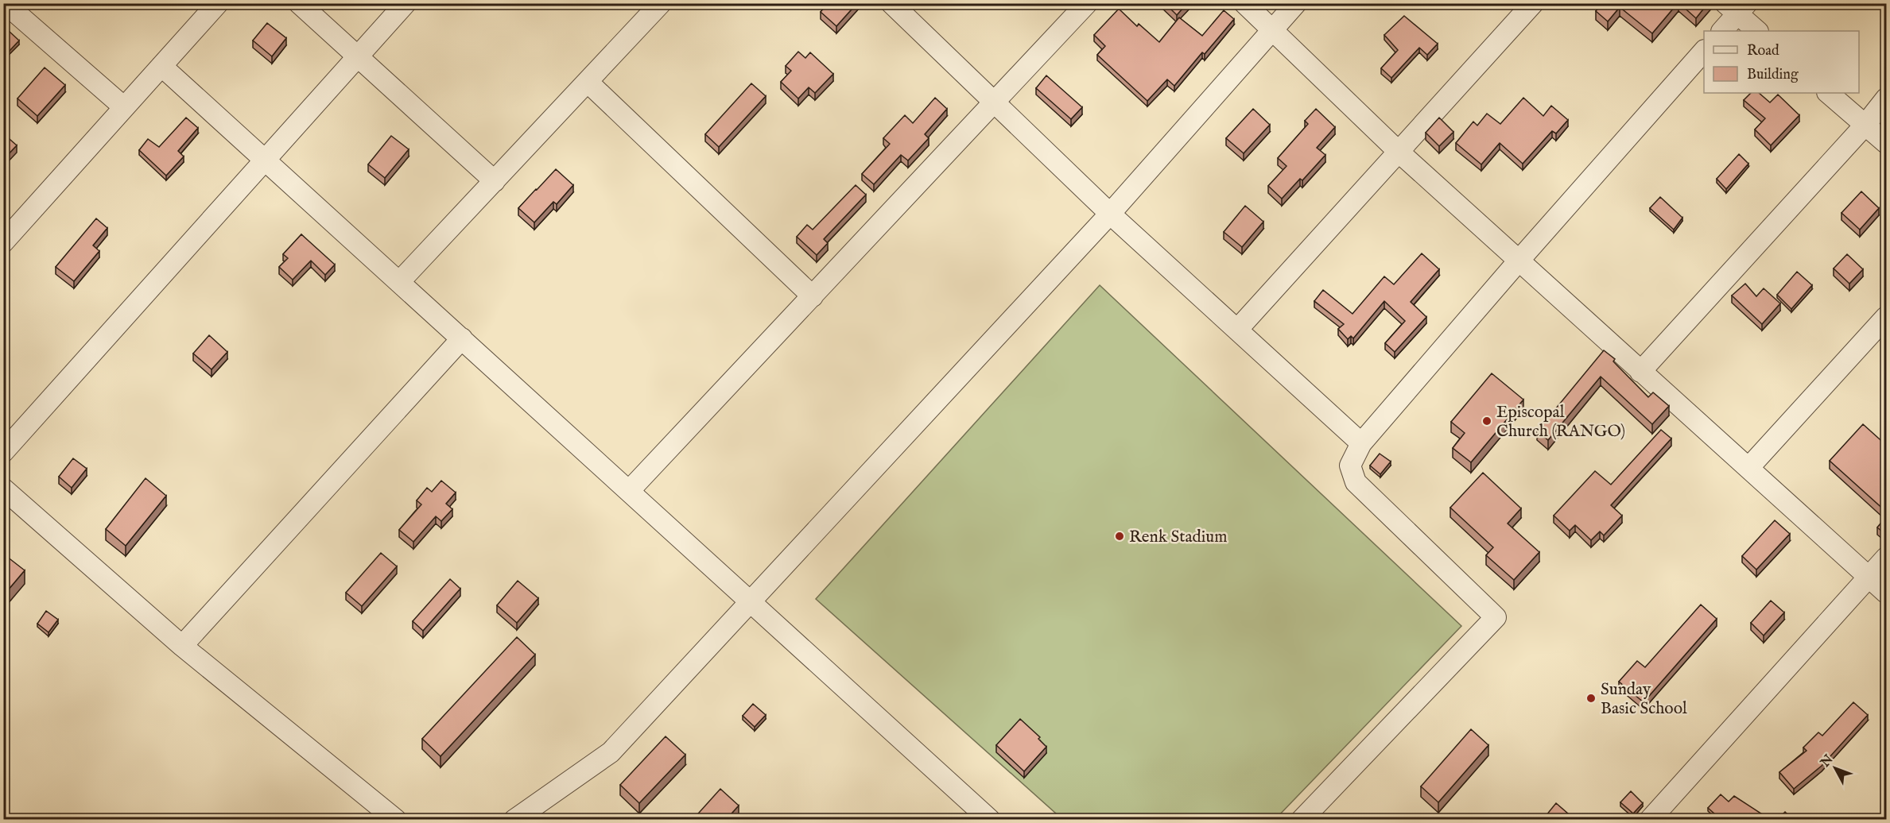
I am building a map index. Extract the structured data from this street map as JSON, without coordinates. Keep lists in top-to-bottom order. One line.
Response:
{"places":["Episcopal Church (RANGO)","Renk Stadium","Sunday Basic School"],"legend":["Road","Building"],"north":"top left"}
